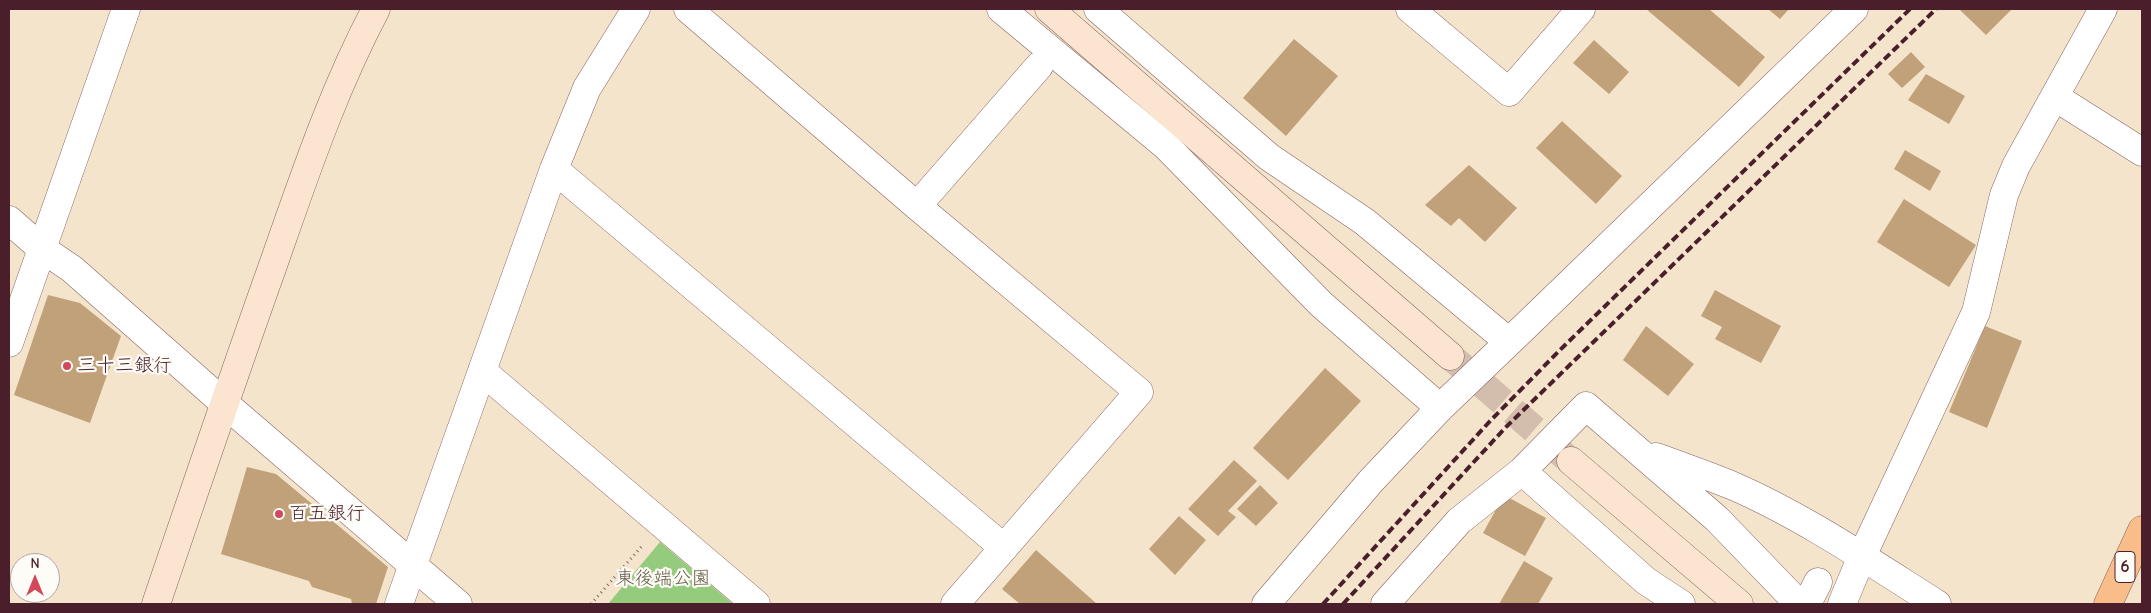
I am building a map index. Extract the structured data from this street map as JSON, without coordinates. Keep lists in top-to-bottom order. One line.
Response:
{"streets":{"main road":["6"]},"parks":["東後端公園"],"places":["三十三銀行","百五銀行"],"north":"top"}
